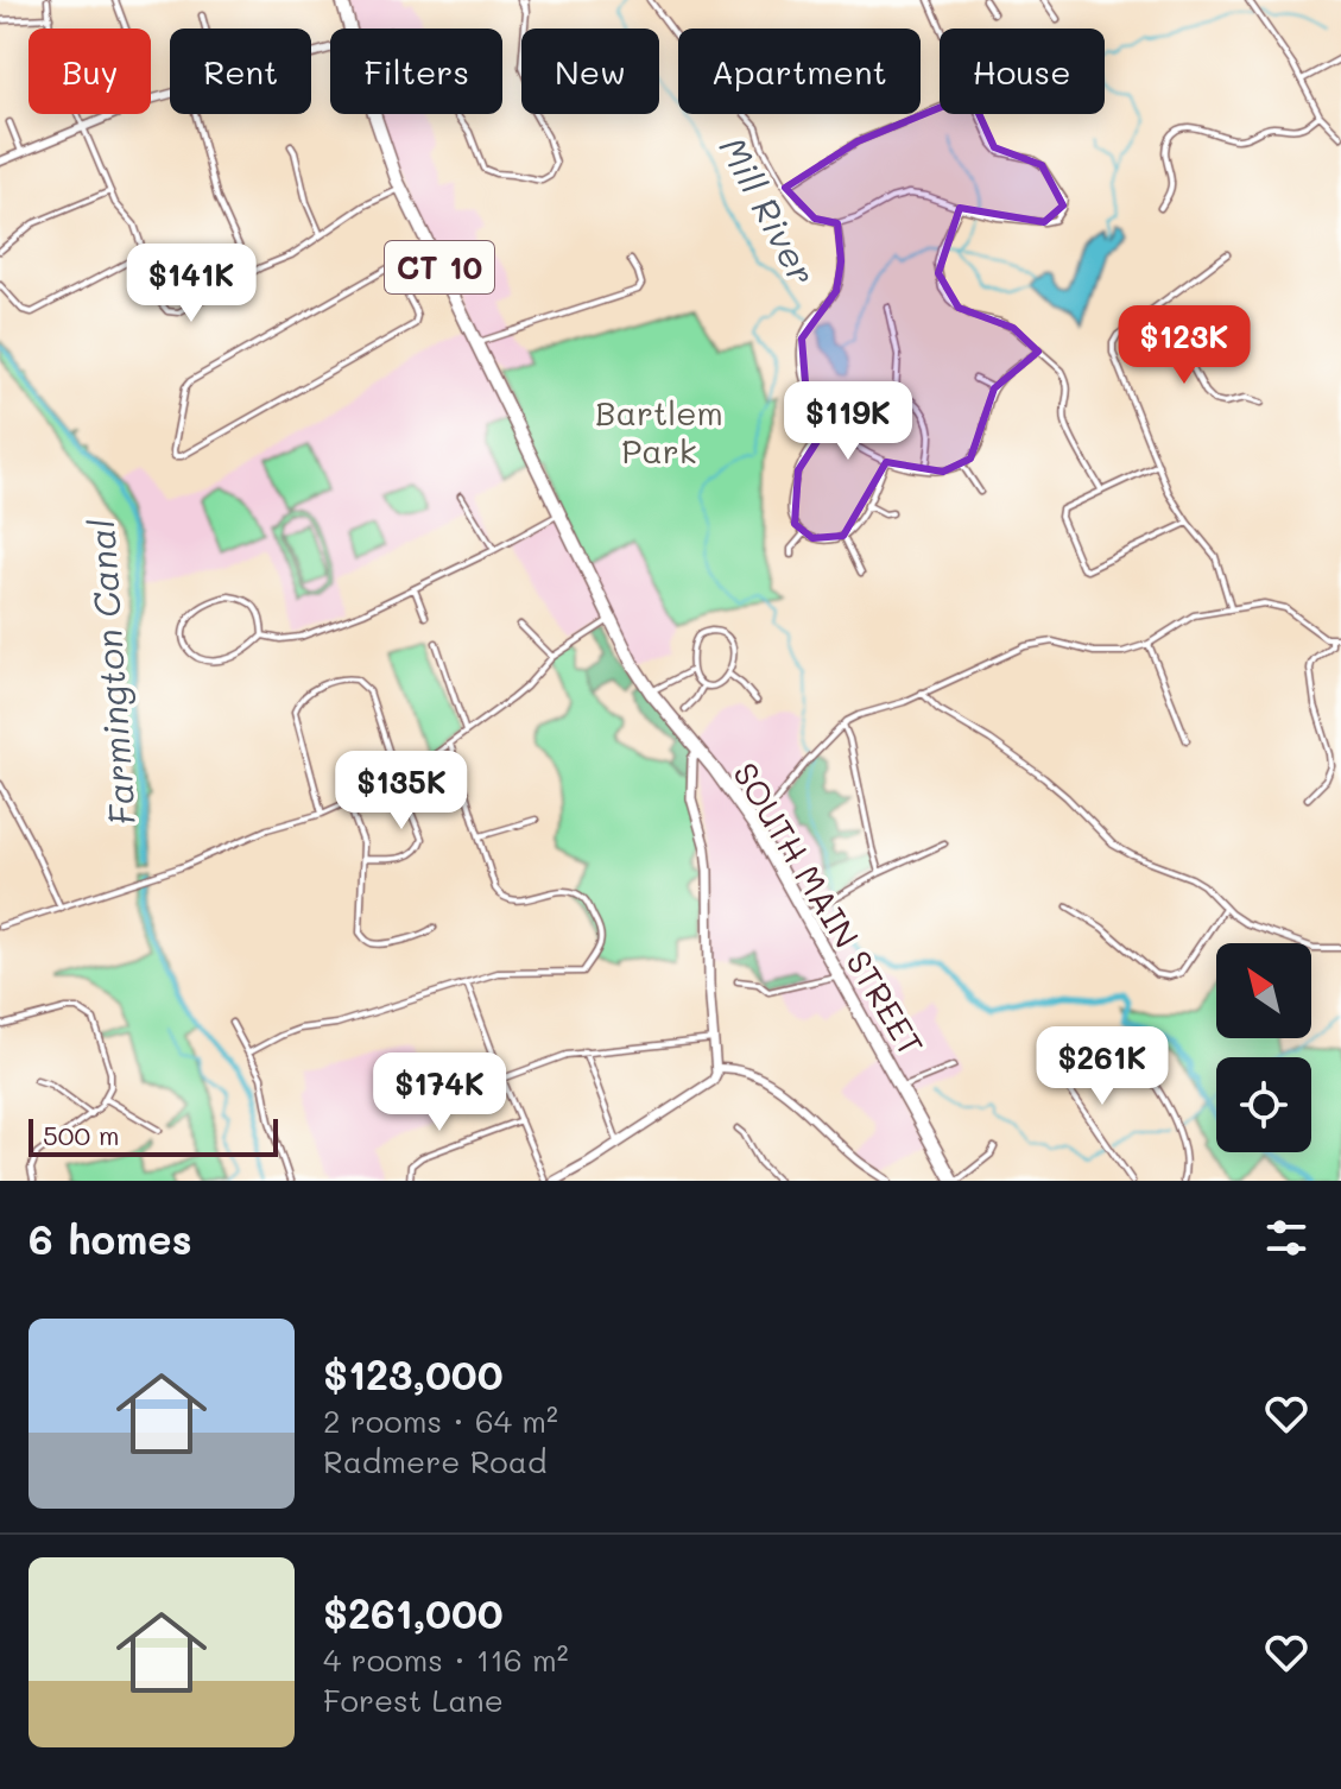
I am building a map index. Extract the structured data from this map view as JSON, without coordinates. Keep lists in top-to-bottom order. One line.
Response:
{"streets":{"highway":["CT 10","SOUTH MAIN STREET"]},"water":["Mill River","Farmington Canal"],"parks":["Bartlem Park"],"scale_bar":"500 m","north":"top left","page":{"chip":["Buy","Rent","Filters","New","Apartment","House"],"price":["$141K","$123K","$119K","$135K","$261K","$174K"],"scale":"500 m","heading":"6 homes","list":[{"name":"$123,000","note":"2 rooms · 64 m² · Radmere Road"},{"name":"$261,000","note":"4 rooms · 116 m² · Forest Lane"}]}}
